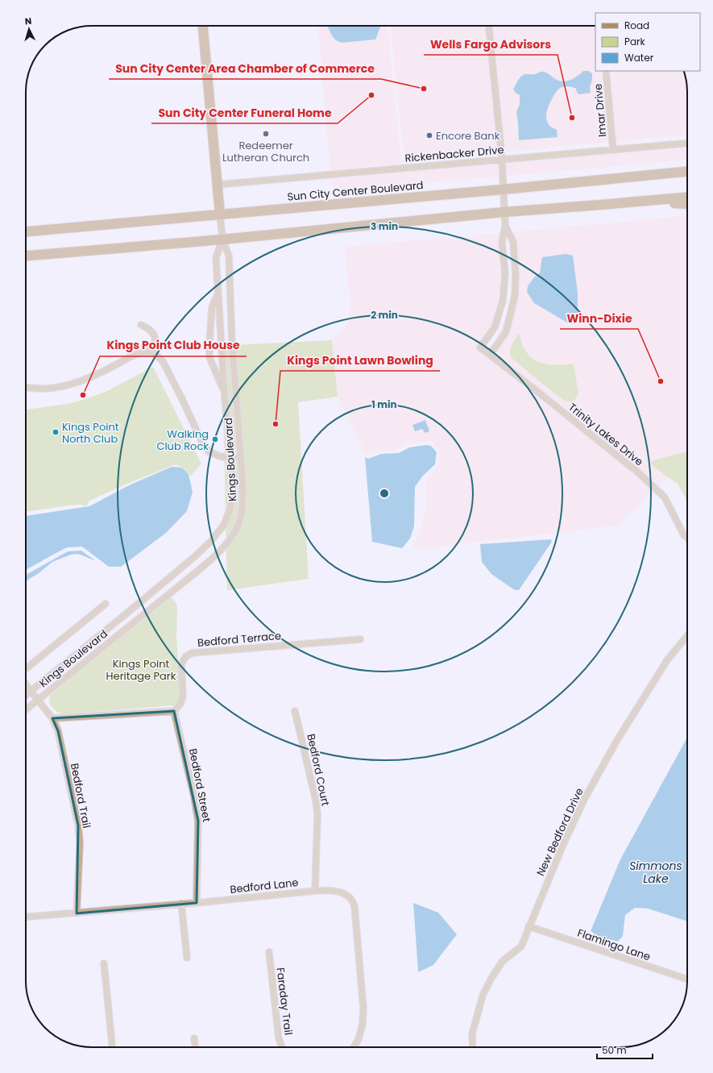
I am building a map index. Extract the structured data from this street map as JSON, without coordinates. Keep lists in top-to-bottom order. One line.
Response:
{"streets":{"main road":["Sun City Center Boulevard"],"street":["Imar Drive","Rickenbacker Drive","Trinity Lakes Drive","Kings Boulevard","Bedford Terrace","Bedford Court","Bedford Street","Bedford Trail","New Bedford Drive","Bedford Lane","Flamingo Lane","Faraday Trail"]},"crossings":[["Imar Drive","Rickenbacker Drive"],["Rickenbacker Drive","Trinity Lakes Drive"],["Sun City Center Boulevard","Trinity Lakes Drive"],["Sun City Center Boulevard","Kings Boulevard"],["Kings Boulevard","Bedford Trail"],["Bedford Terrace","Bedford Street"],["Bedford Court","Bedford Lane"],["Bedford Street","Bedford Lane"],["Bedford Trail","Bedford Lane"],["New Bedford Drive","Flamingo Lane"]],"water":["Simmons Lake"],"parks":["Kings Point Heritage Park"],"places":["Sun City Center Area Chamber of Commerce","Sun City Center Funeral Home","Wells Fargo Advisors","Redeemer Lutheran Church","Encore Bank","Winn-Dixie","Kings Point Club House","Kings Point Lawn Bowling","Kings Point North Club","Walking Club Rock"],"legend":["Road","Park","Water"],"scale_bar":"50 m","north":"top","rings":["3 min","2 min","1 min"]}
